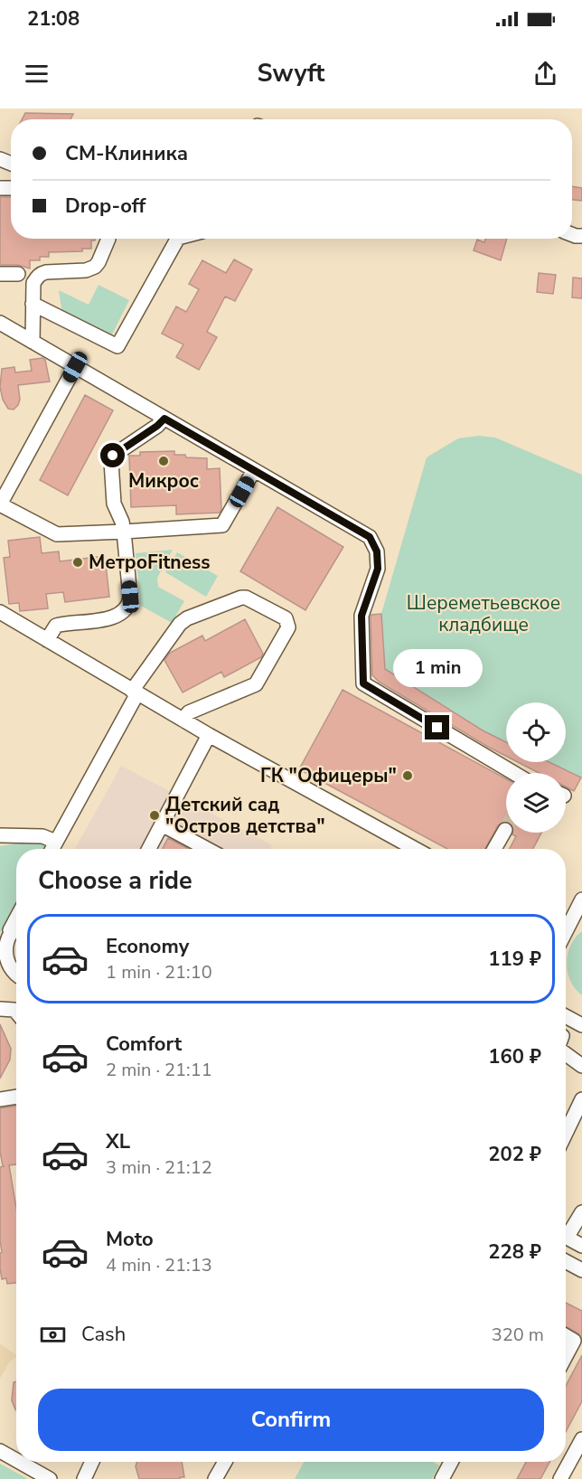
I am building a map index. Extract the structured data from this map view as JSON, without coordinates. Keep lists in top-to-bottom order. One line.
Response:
{"parks":["Шереметьевское кладбище"],"places":["Микрос","МетроFitness","ГК \"Офицеры\"","Детский сад \"Остров детства\""],"page":{"status":"21:08","header":"Swyft","banner":["СМ-Клиника","Drop-off"],"bubble":"1 min","heading":"Choose a ride","list":[{"name":"Economy","note":"1 min · 21:10","value":"119 ₽"},{"name":"Comfort","note":"2 min · 21:11","value":"160 ₽"},{"name":"XL","note":"3 min · 21:12","value":"202 ₽"},{"name":"Moto","note":"4 min · 21:13","value":"228 ₽"}],"pay":["Cash","320 m"],"buttons":"Confirm"}}
